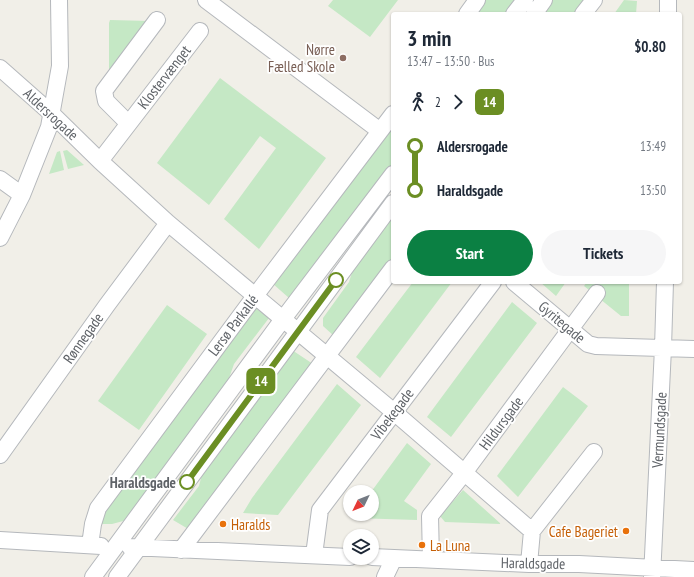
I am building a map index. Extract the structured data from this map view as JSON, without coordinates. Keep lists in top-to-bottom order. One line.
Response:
{"streets":{"street":["Klostervænget","Aldersrogade","Gyritegade","Lersø Parkallé","Rønnegade","Vibekegade","Hildursgade","Vermundsgade","Haraldsgade"]},"crossings":[["Klostervænget","Aldersrogade"],["Aldersrogade","Lersø Parkallé"],["Aldersrogade","Rønnegade"],["Aldersrogade","Vibekegade"],["Aldersrogade","Hildursgade"],["Gyritegade","Hildursgade"],["Gyritegade","Vermundsgade"],["Hildursgade","Haraldsgade"],["Vermundsgade","Haraldsgade"]],"places":["Nørre Fælled Skole","Haraldsgade","Haralds","Cafe Bageriet","La Luna"],"lines":["bus line 14"],"north":"bottom left","page":{"on_map":"14","heading":["3 min","13:47 – 13:50 · Bus","$0.80"],"legs":["2","14"],"list":[{"name":"Aldersrogade","value":"13:49"},{"name":"Haraldsgade","value":"13:50"}],"buttons":["Start","Tickets"]}}
